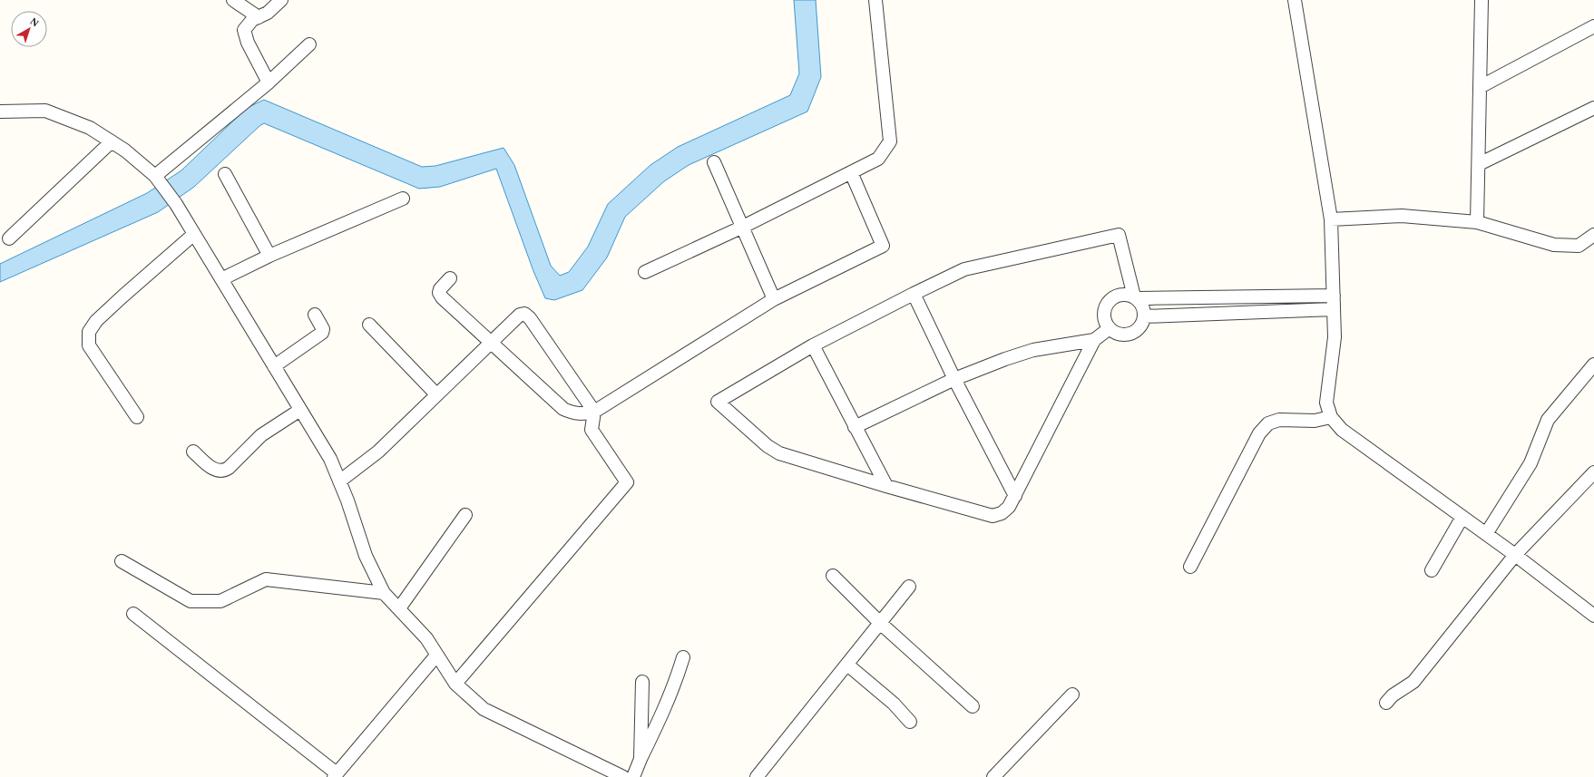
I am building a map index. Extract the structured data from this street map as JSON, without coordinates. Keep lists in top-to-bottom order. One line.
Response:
{"north":"top right"}
